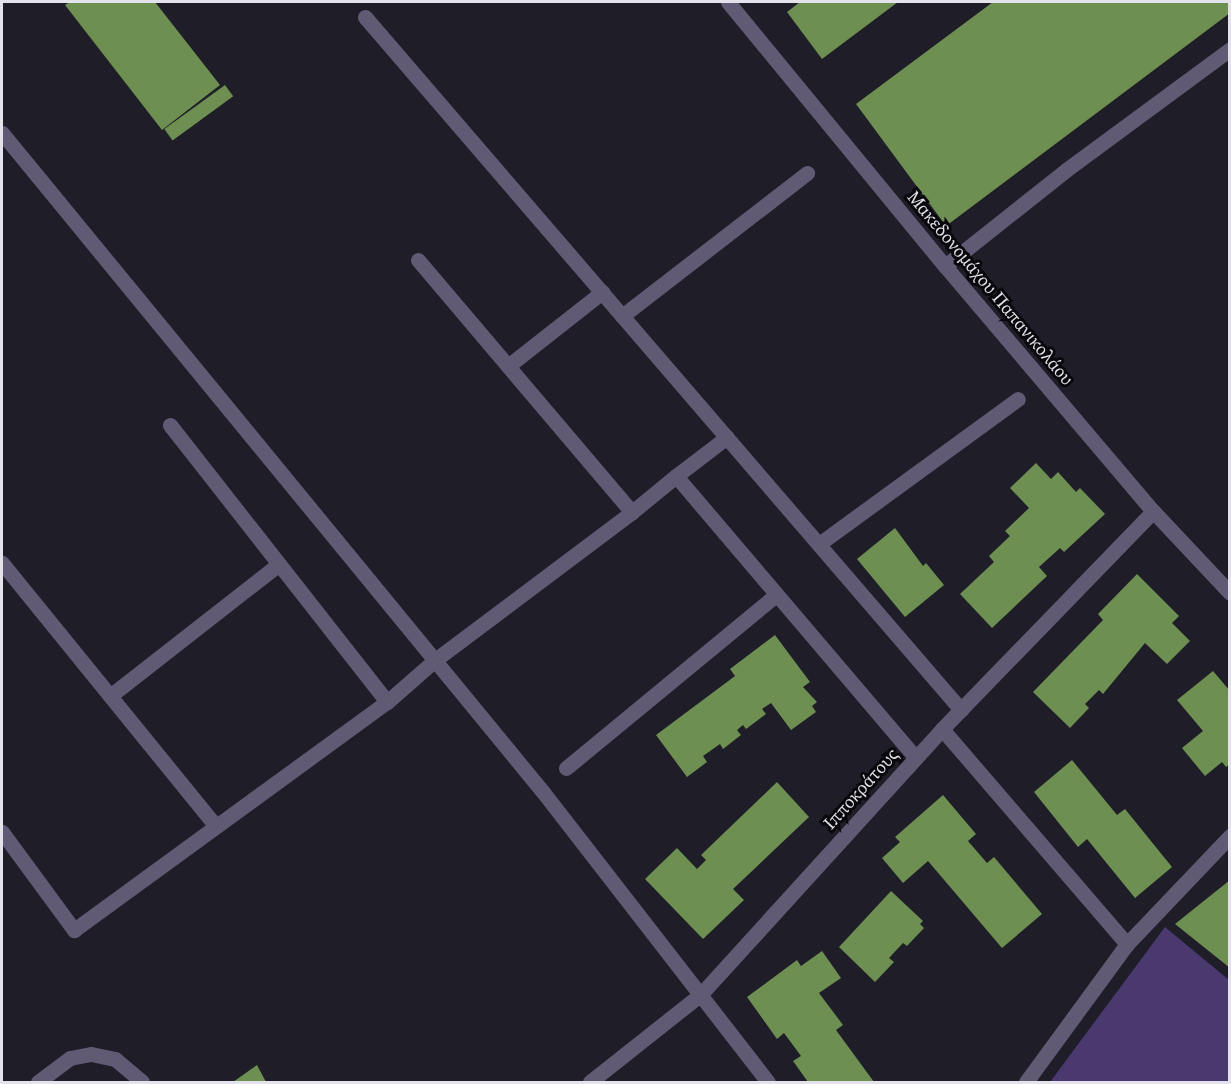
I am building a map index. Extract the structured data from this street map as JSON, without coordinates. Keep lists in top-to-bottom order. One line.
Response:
{"streets":{"street":["Μακεδονομάχου Παπανικολάου","Ιπποκράτους"]},"crossings":[["Μακεδονομάχου Παπανικολάου","Ιπποκράτους"]]}
